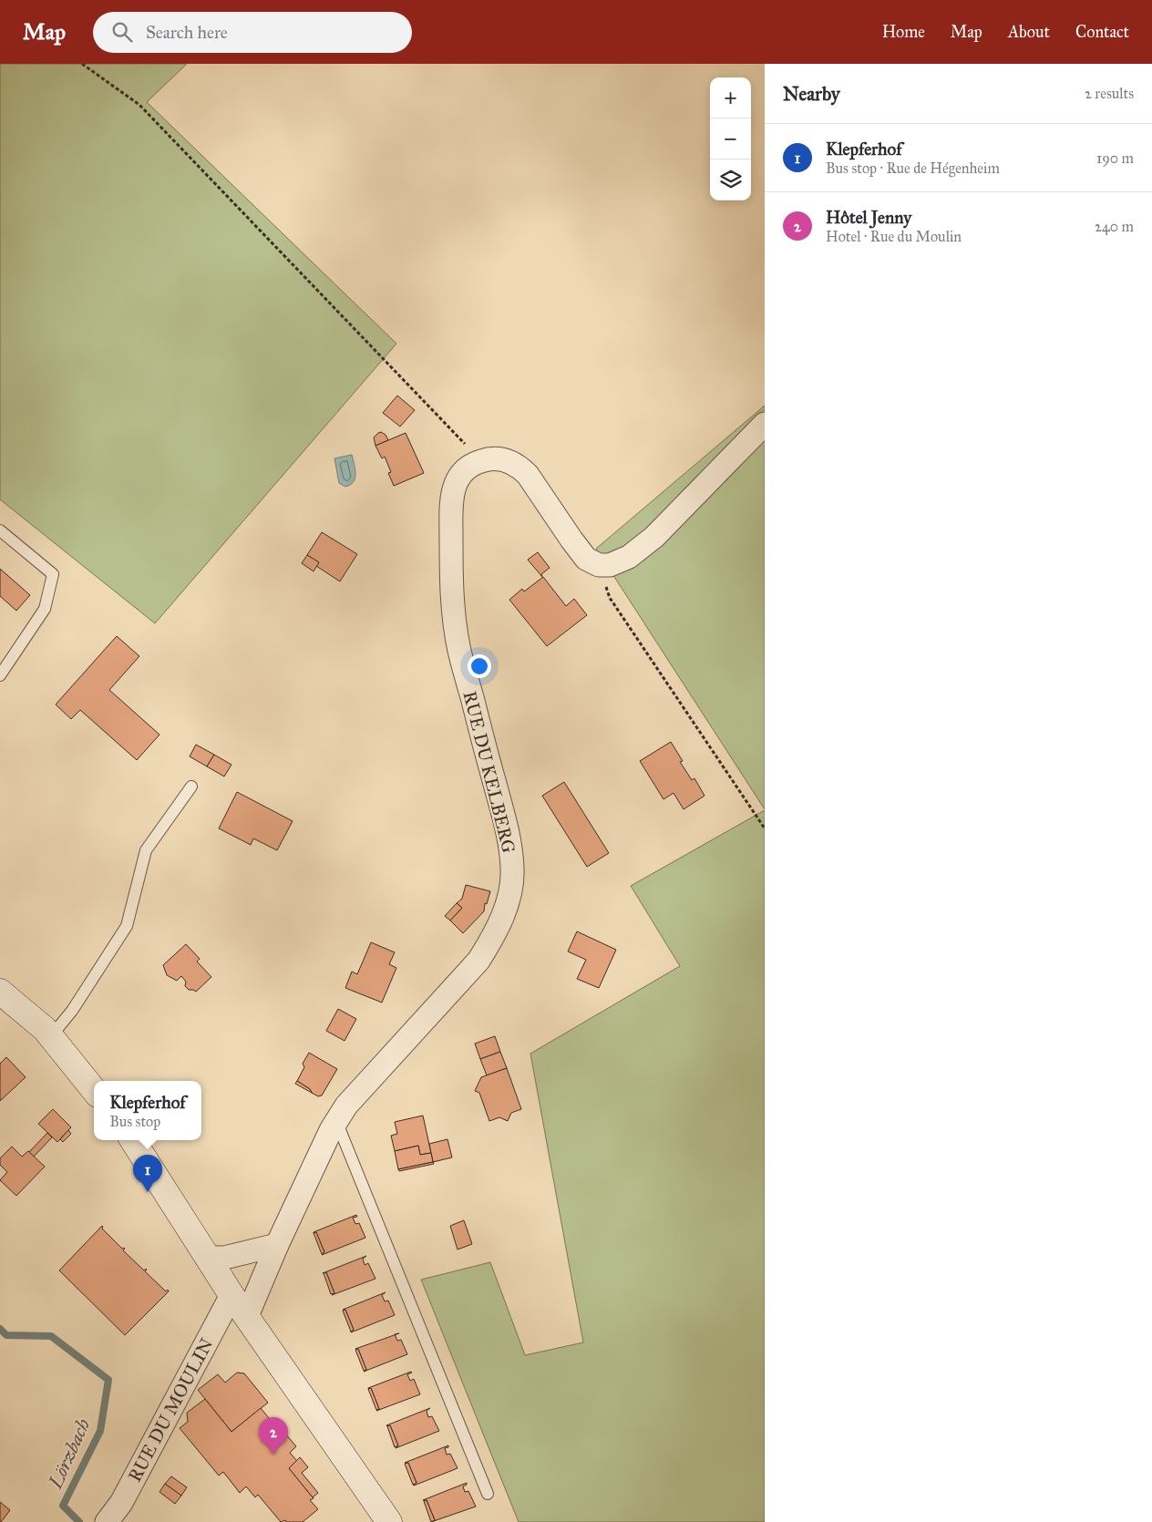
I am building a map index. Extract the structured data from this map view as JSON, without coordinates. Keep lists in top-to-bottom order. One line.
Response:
{"streets":{"street":["RUE DU KELBERG","RUE DU MOULIN"]},"water":["Lörzbach"],"page":{"header":"Map","search":"Search here","nav":["Home","Map","About","Contact"],"heading":["Nearby","2 results"],"map_buttons":["+","−"],"list":[{"mark":"1","name":"Klepferhof","note":"Bus stop · Rue de Hégenheim","value":"190 m"},{"mark":"2","name":"Hôtel Jenny","note":"Hotel · Rue du Moulin","value":"240 m"}],"popup":["Klepferhof","Bus stop"],"pins":["1","2"]}}
